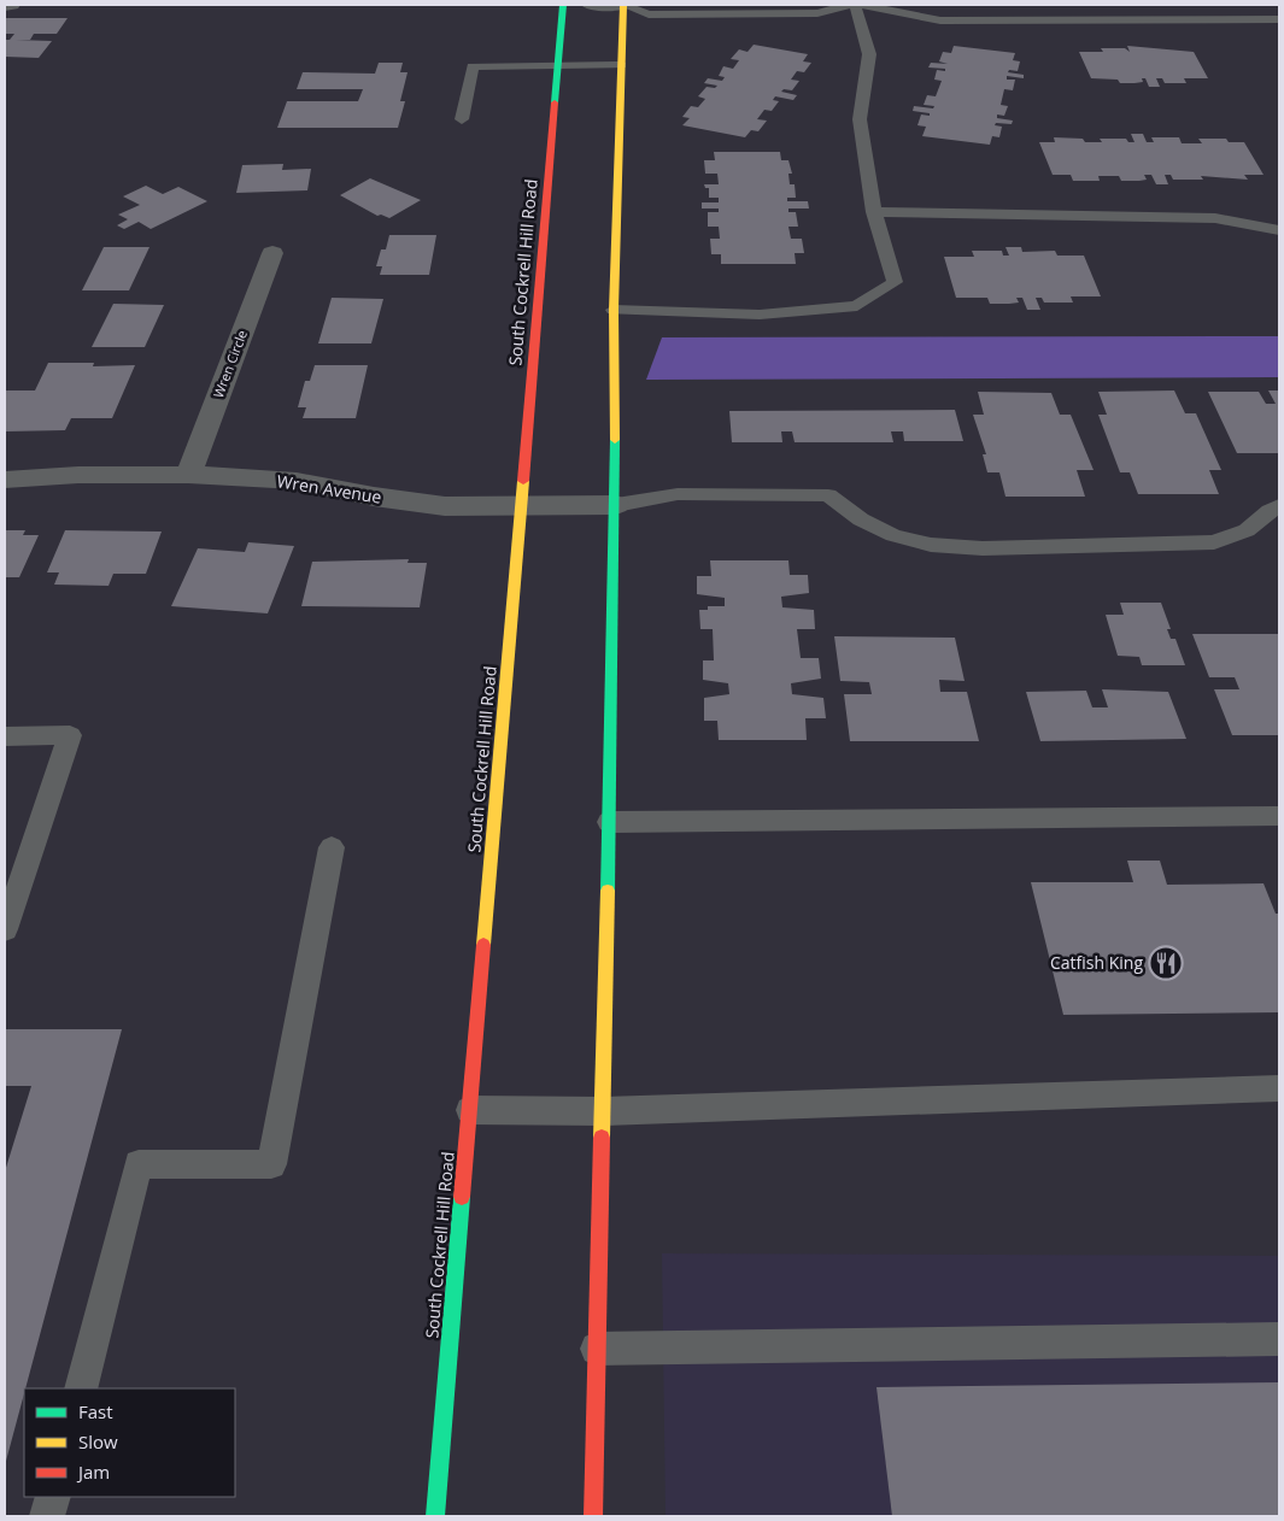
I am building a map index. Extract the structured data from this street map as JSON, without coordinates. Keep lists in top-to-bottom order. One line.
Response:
{"streets":{"main road":["South Cockrell Hill Road"],"street":["Wren Circle","Wren Avenue"]},"crossings":[["South Cockrell Hill Road","Wren Avenue"],["Wren Circle","Wren Avenue"]],"places":{"restaurant":["Catfish King"]},"legend":["Fast","Slow","Jam"]}
